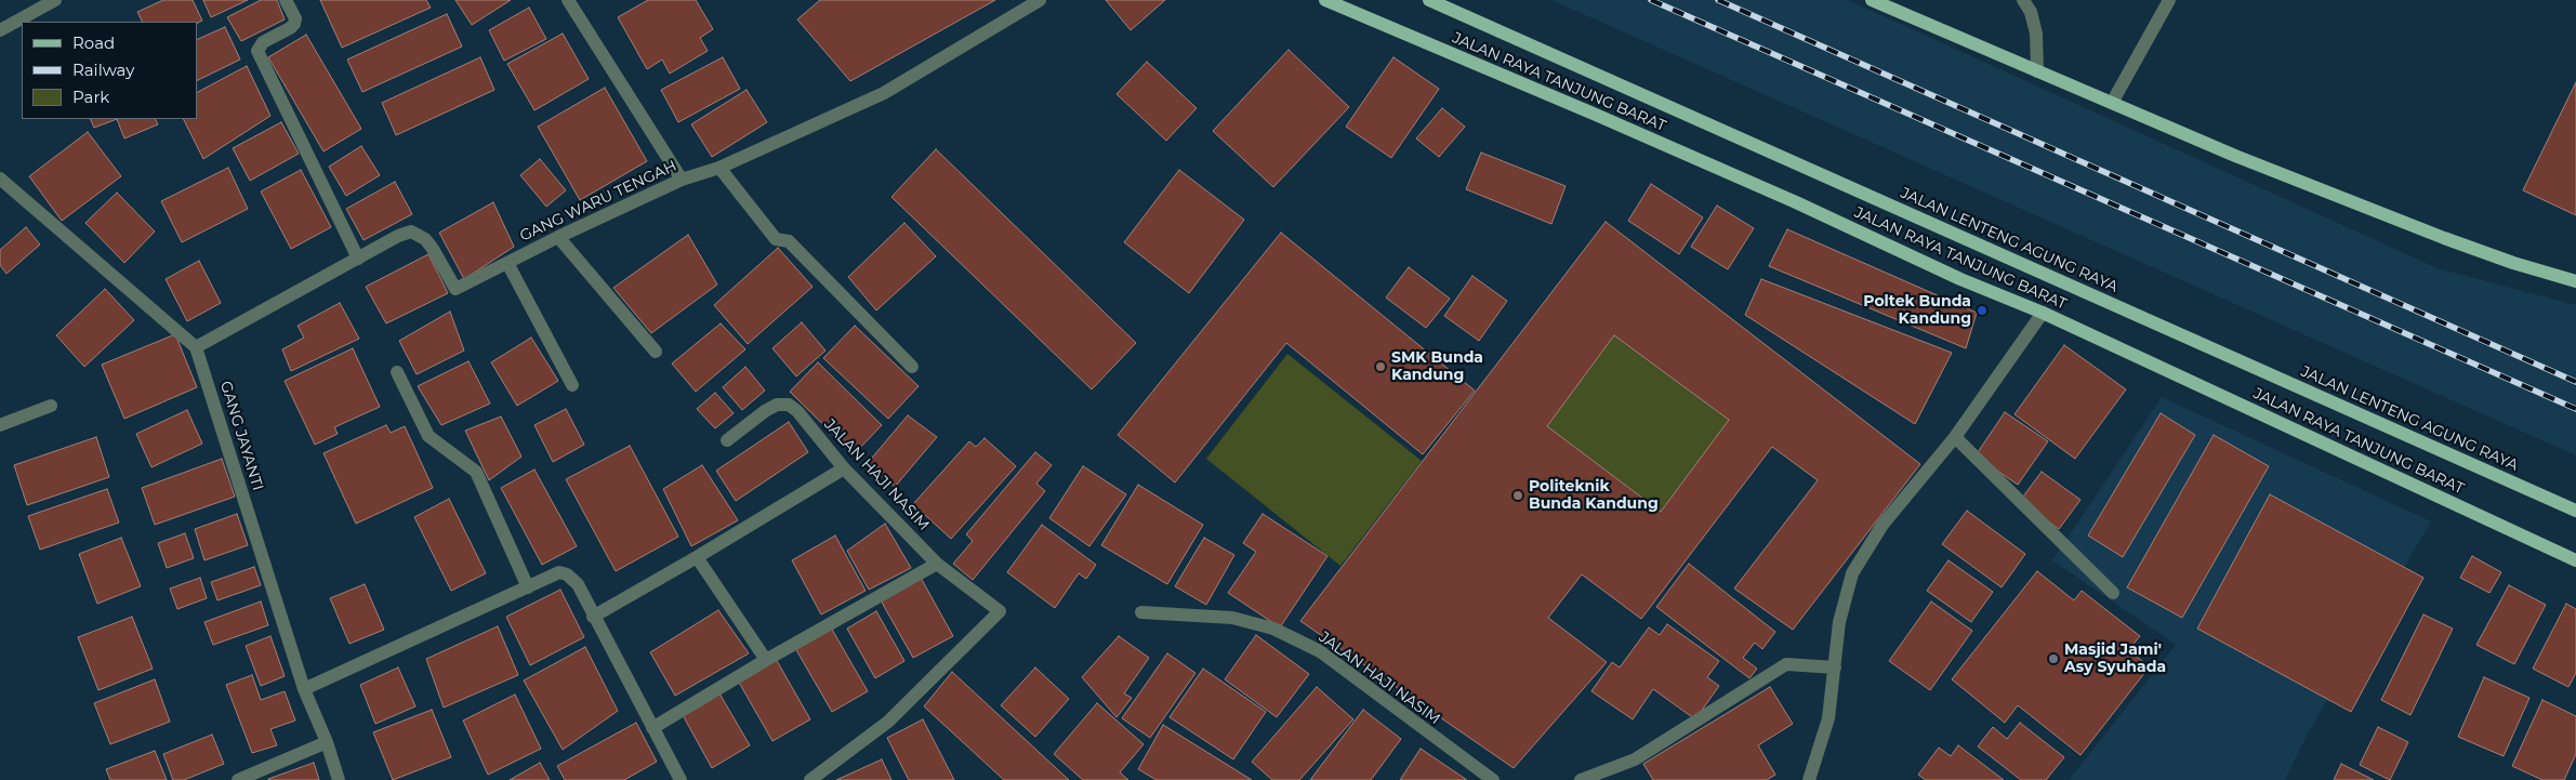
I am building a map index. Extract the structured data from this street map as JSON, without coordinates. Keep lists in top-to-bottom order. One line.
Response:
{"streets":{"main road":["JALAN RAYA TANJUNG BARAT","JALAN LENTENG AGUNG RAYA"],"street":["GANG WARU TENGAH","GANG JAYANTI","JALAN HAJI NASIM"]},"crossings":[["GANG WARU TENGAH","GANG JAYANTI"]],"places":["Poltek Bunda Kandung","SMK Bunda Kandung","Politeknik Bunda Kandung","Masjid Jami' Asy Syuhada"],"legend":["Road","Railway","Park"]}
